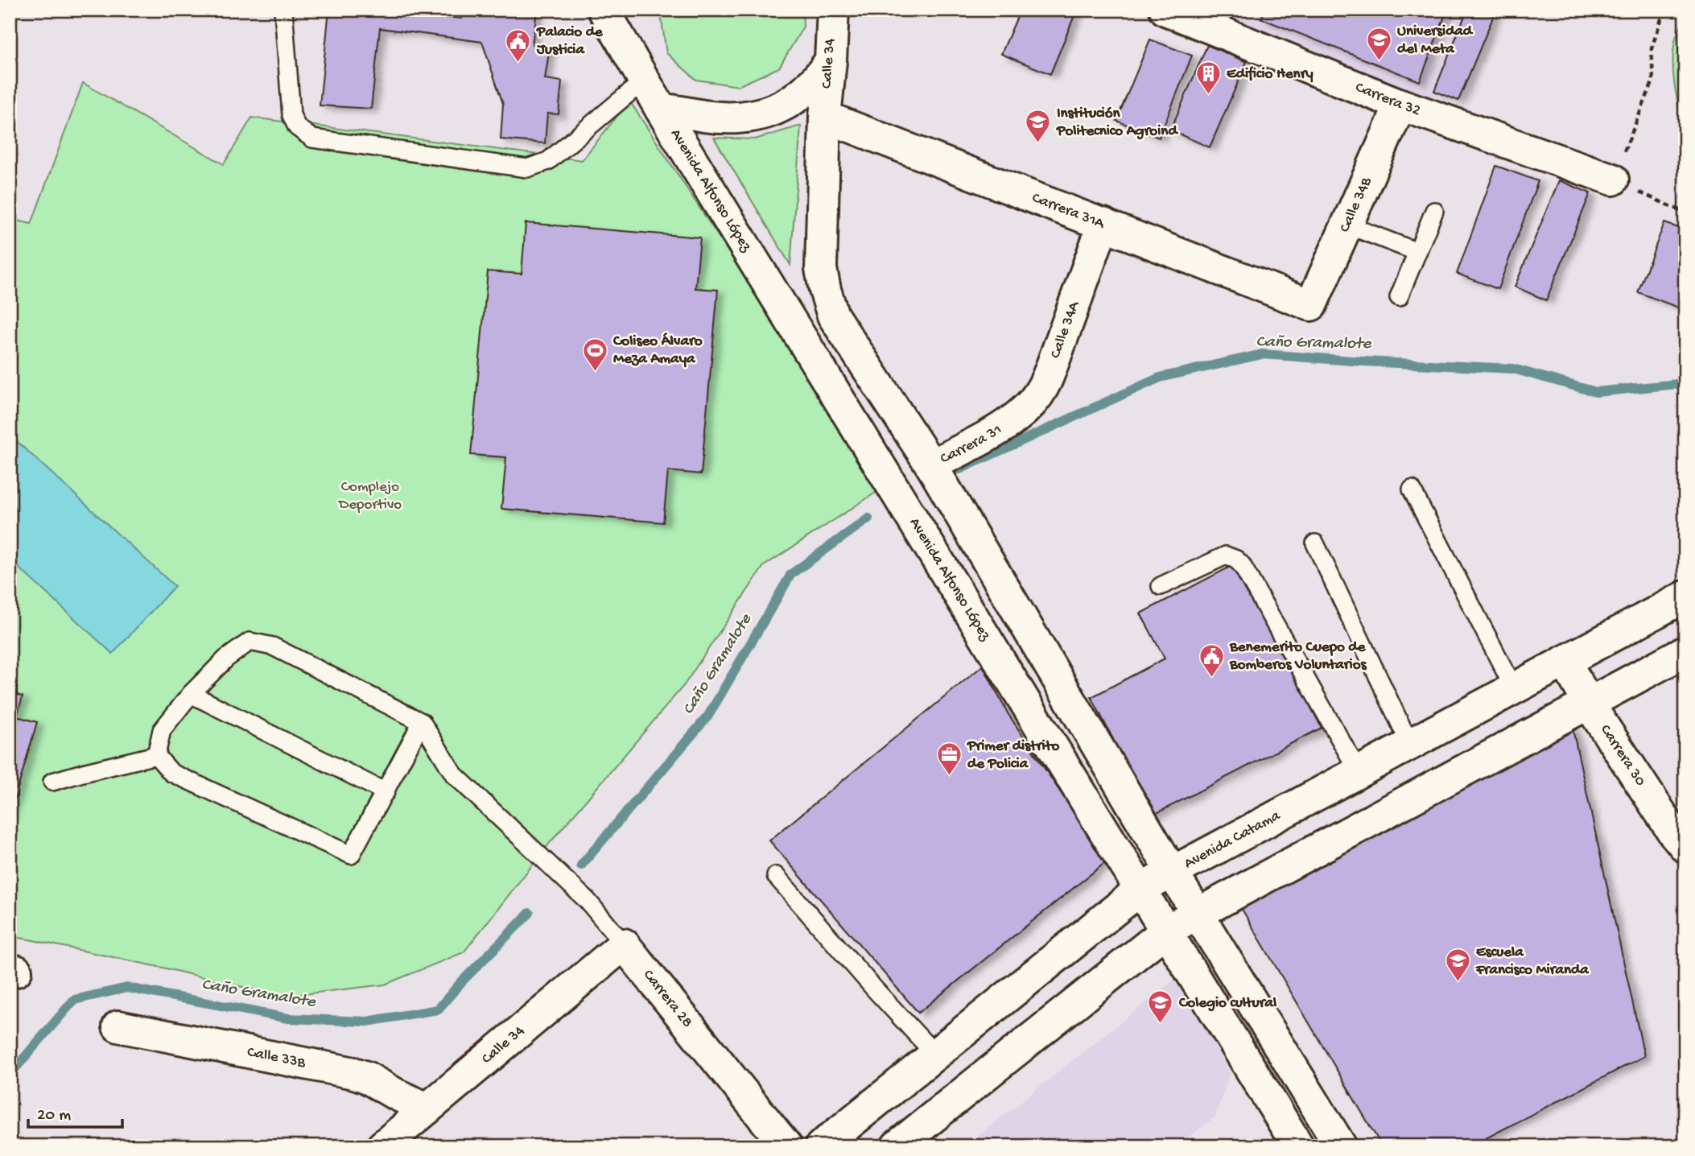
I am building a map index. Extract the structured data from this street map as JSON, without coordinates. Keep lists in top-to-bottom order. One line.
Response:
{"streets":{"street":["Calle 34","Carrera 32","Avenida Alfonso López","Calle 34B","Carrera 31A","Calle 34A","Carrera 31","Carrera 30","Avenida Catama","Carrera 28","Calle 33B"]},"crossings":[["Calle 34","Carrera 31A"],["Calle 34","Carrera 28"],["Calle 34","Calle 33B"],["Carrera 32","Calle 34B"],["Avenida Alfonso López","Avenida Catama"],["Calle 34B","Carrera 31A"],["Carrera 31A","Calle 34A"],["Calle 34A","Carrera 31"],["Carrera 30","Avenida Catama"]],"water":["Caño Gramalote"],"parks":["Complejo Deportivo"],"places":{"school or university":["Universidad del Meta","Institución Politecnico Agroind","Escuela Francisco Miranda","Colegio cultural"],"public building":["Palacio de Justicia","Benemerito Cuepo de Bomberos Voluntarios"],"building":["Edificio Henry"],"sports":["Coliseo Álvaro Meza Amaya"],"office":["Primer distrito de Policia"]},"scale_bar":"20 m"}
